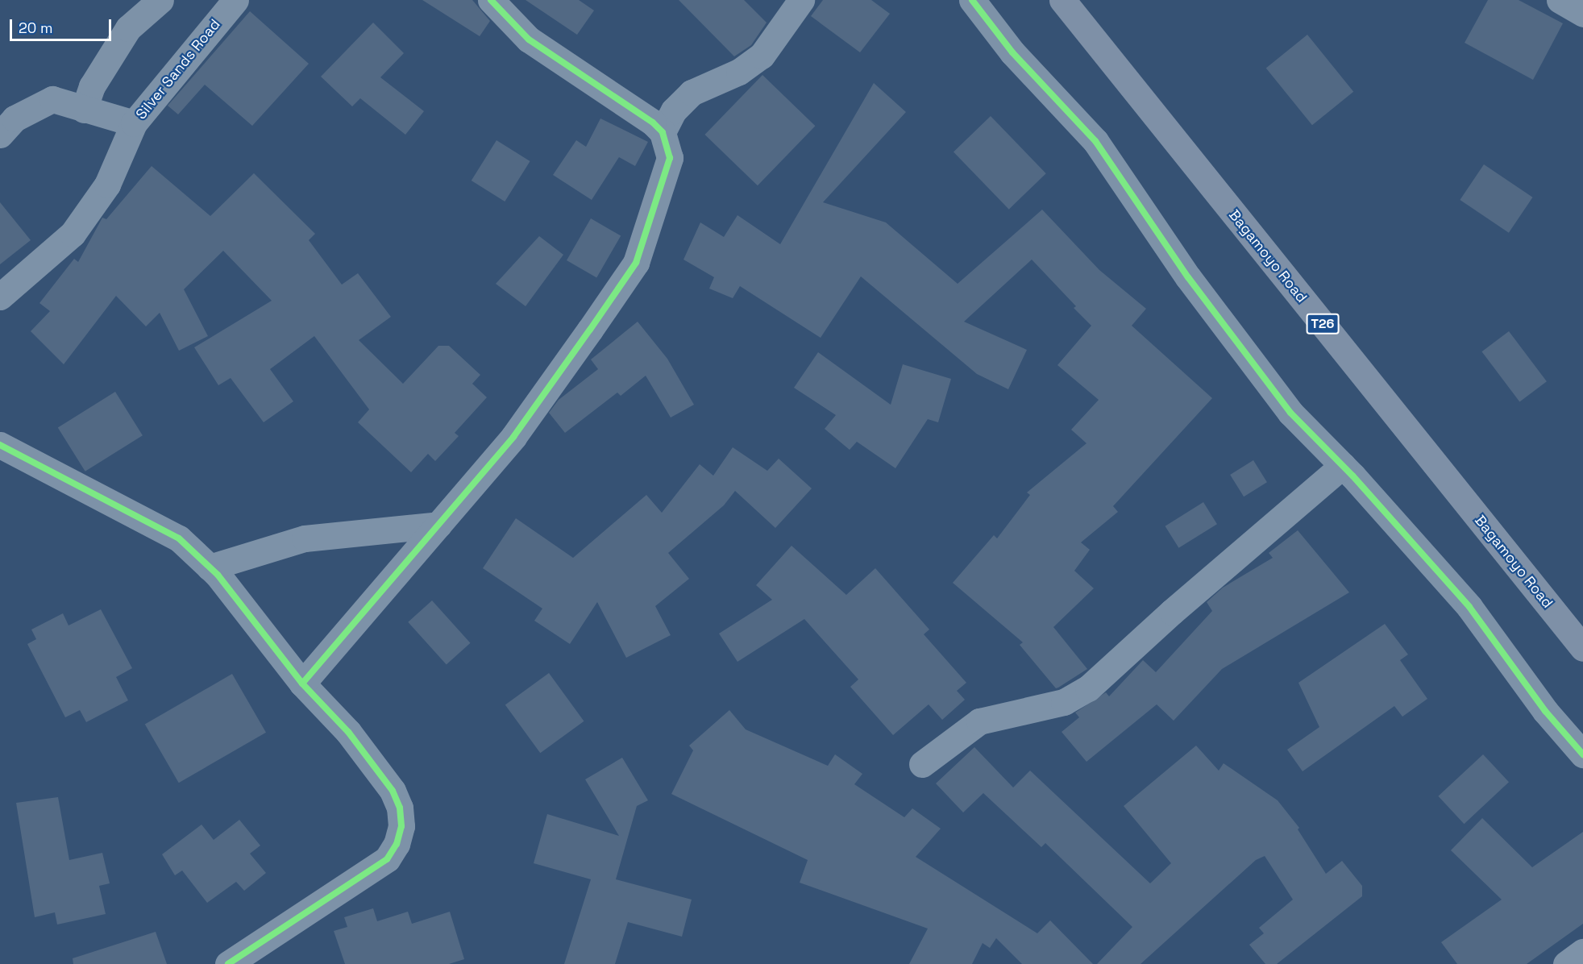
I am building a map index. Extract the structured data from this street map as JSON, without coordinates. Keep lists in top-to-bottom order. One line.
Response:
{"streets":{"highway":["Bagamoyo Road","T26"],"street":["Silver Sands Road"]},"scale_bar":"20 m"}
